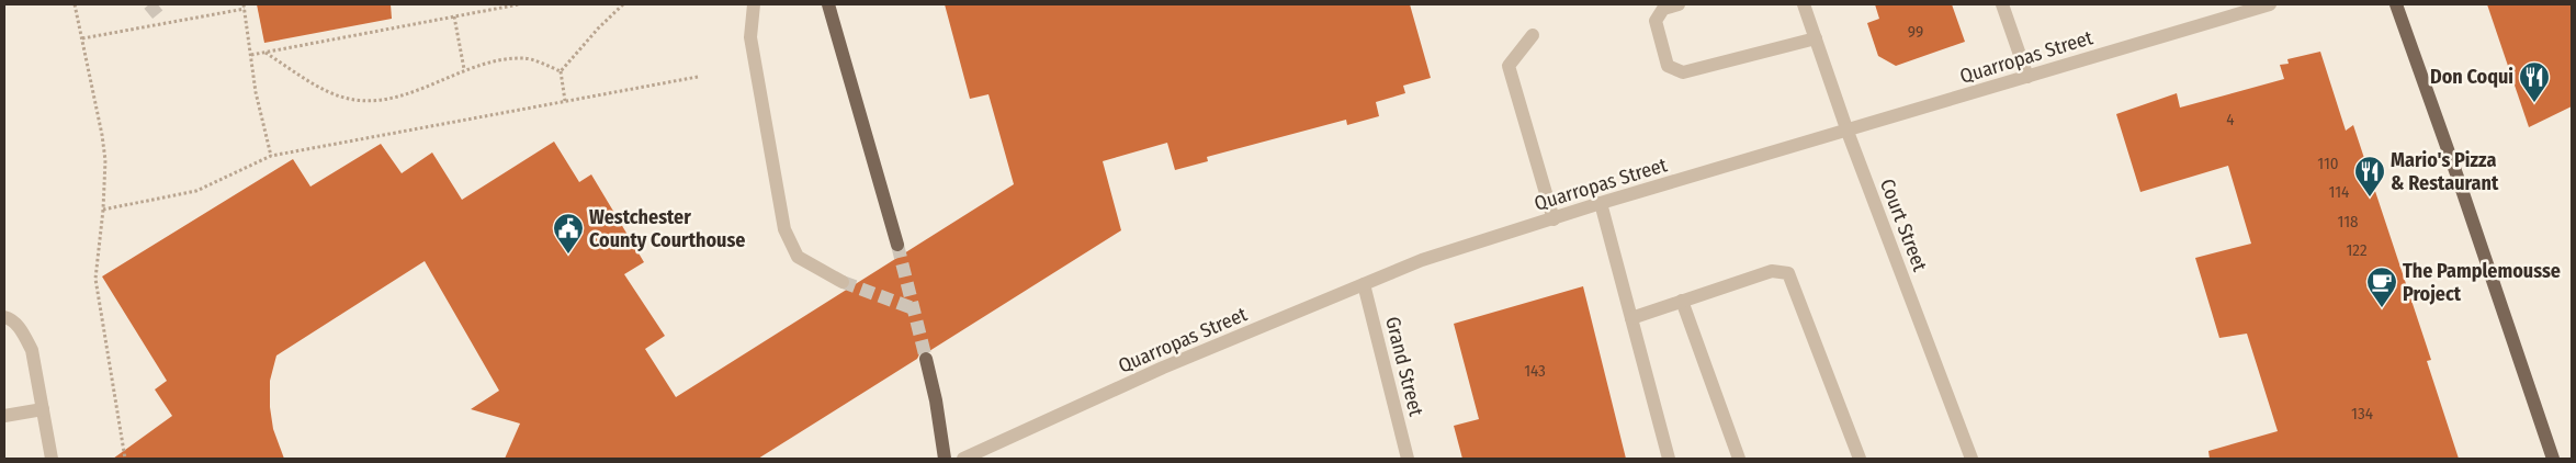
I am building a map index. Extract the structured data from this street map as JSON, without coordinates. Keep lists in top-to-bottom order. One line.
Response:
{"streets":{"street":["Quarropas Street","Court Street","Grand Street"]},"crossings":[["Quarropas Street","Court Street"],["Quarropas Street","Grand Street"]],"places":{"restaurant":["Don Coqui","Mario's Pizza & Restaurant"],"public building":["Westchester County Courthouse"],"cafe":["The Pamplemousse Project"]},"house_numbers":["99","4","110","114","118","122","143","134"]}
